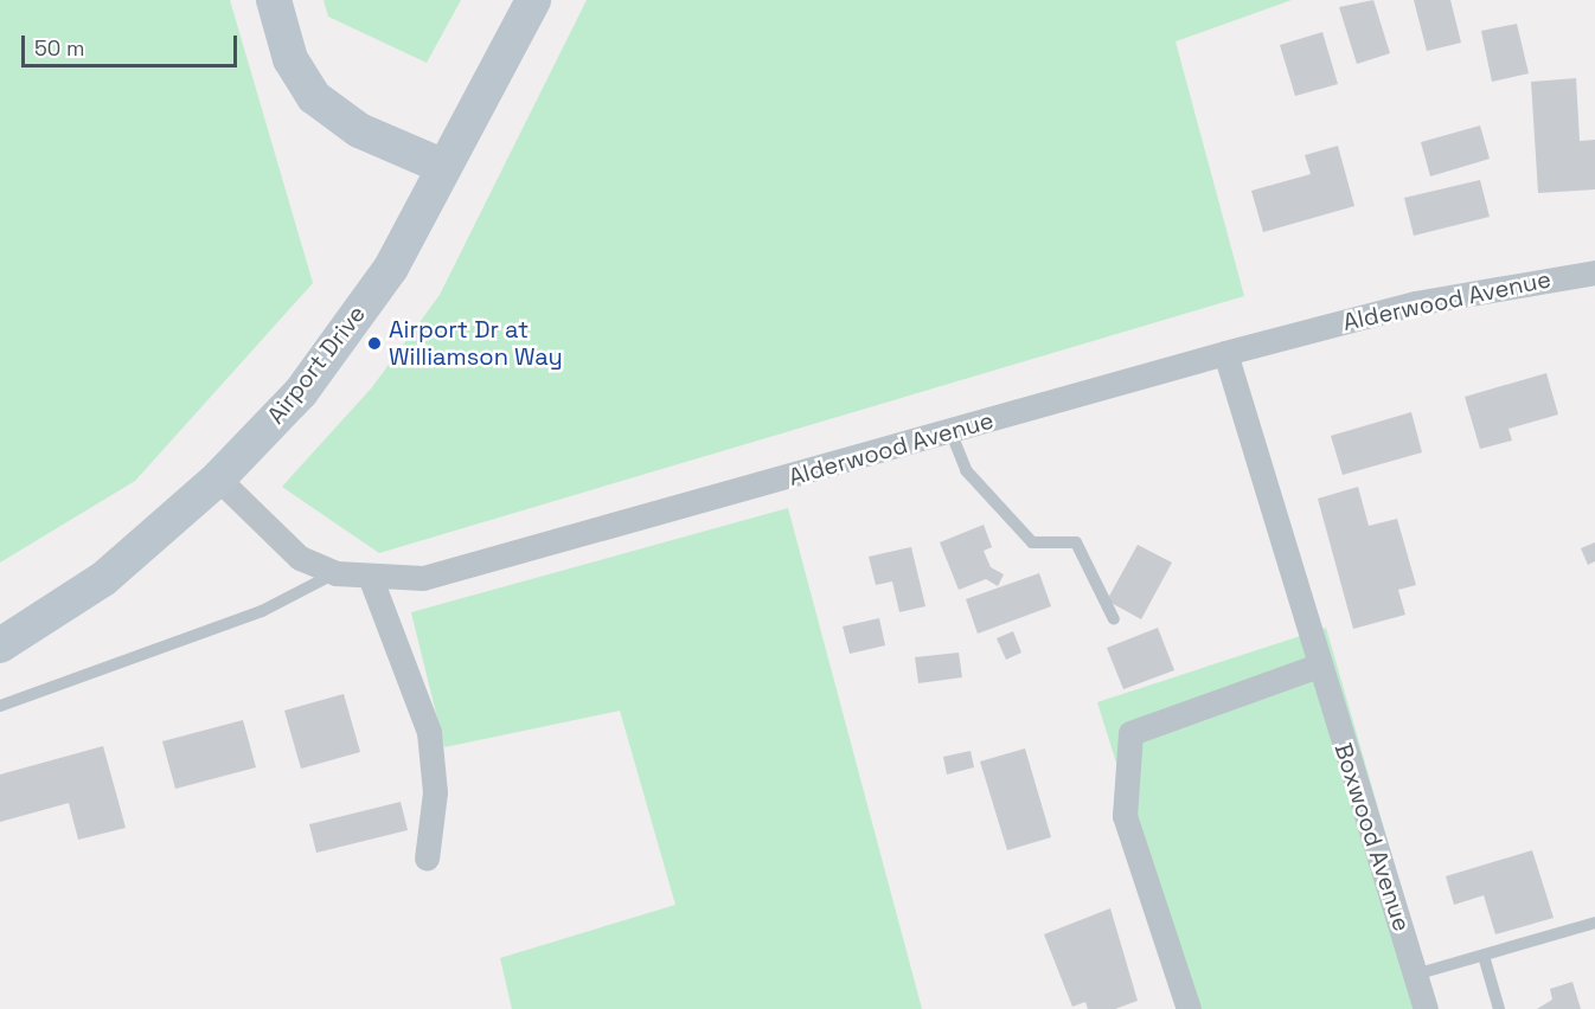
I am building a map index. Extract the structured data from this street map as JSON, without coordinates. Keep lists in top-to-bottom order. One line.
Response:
{"streets":{"main road":["Airport Drive"],"street":["Alderwood Avenue","Boxwood Avenue"]},"crossings":[["Alderwood Avenue","Airport Drive"],["Alderwood Avenue","Boxwood Avenue"]],"places":["Airport Dr at Williamson Way"],"scale_bar":"50 m"}
